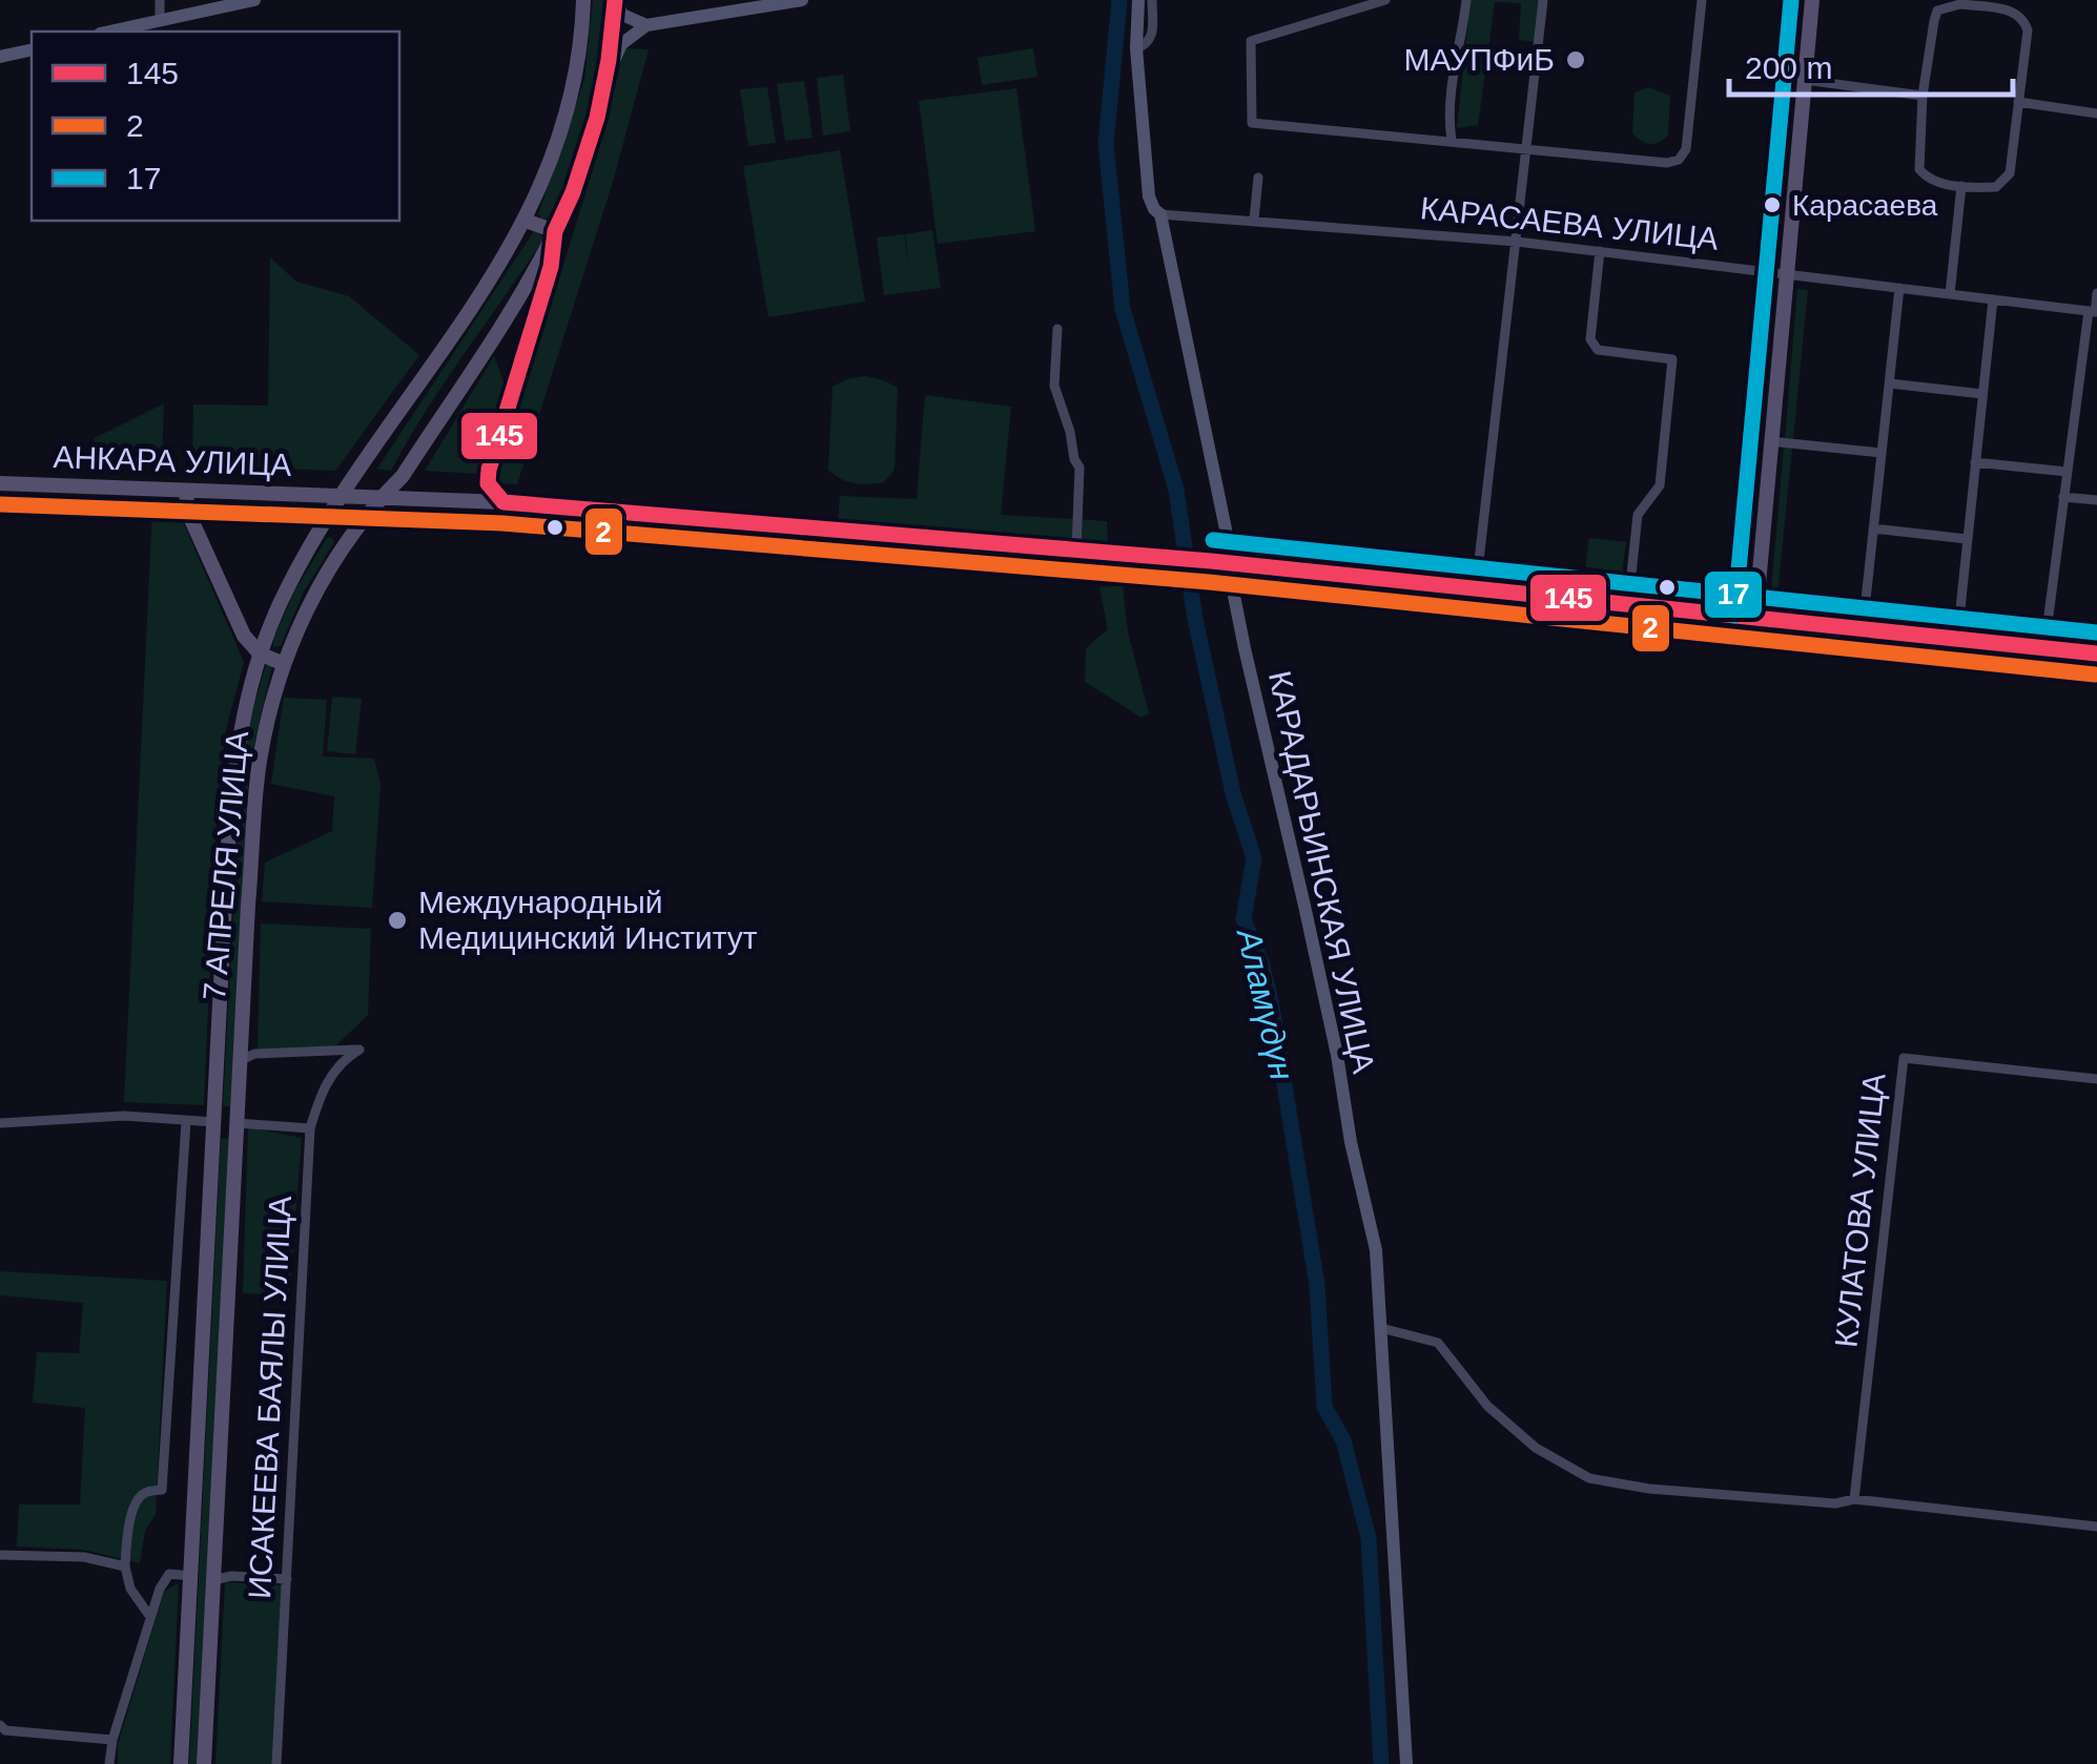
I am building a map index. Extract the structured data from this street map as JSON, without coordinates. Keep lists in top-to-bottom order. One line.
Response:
{"streets":{"main road":["АНКАРА УЛИЦА","7 АПРЕЛЯ УЛИЦА"],"street":["КАРАСАЕВА УЛИЦА","КАРАДАРЬИНСКАЯ УЛИЦА","КУЛАТОВА УЛИЦА","ИСАКЕЕВА БАЯЛЫ УЛИЦА"]},"crossings":[["КАРАСАЕВА УЛИЦА","КАРАДАРЬИНСКАЯ УЛИЦА"],["АНКАРА УЛИЦА","7 АПРЕЛЯ УЛИЦА"],["АНКАРА УЛИЦА","КАРАДАРЬИНСКАЯ УЛИЦА"],["7 АПРЕЛЯ УЛИЦА","ИСАКЕЕВА БАЯЛЫ УЛИЦА"]],"water":["Аламүдүн"],"places":["МАУПФиБ","Карасаева","Международный Медицинский Институт"],"lines":["transit line 145","transit line 17","transit line 2"],"legend":["145","2","17"],"scale_bar":"200 m"}
